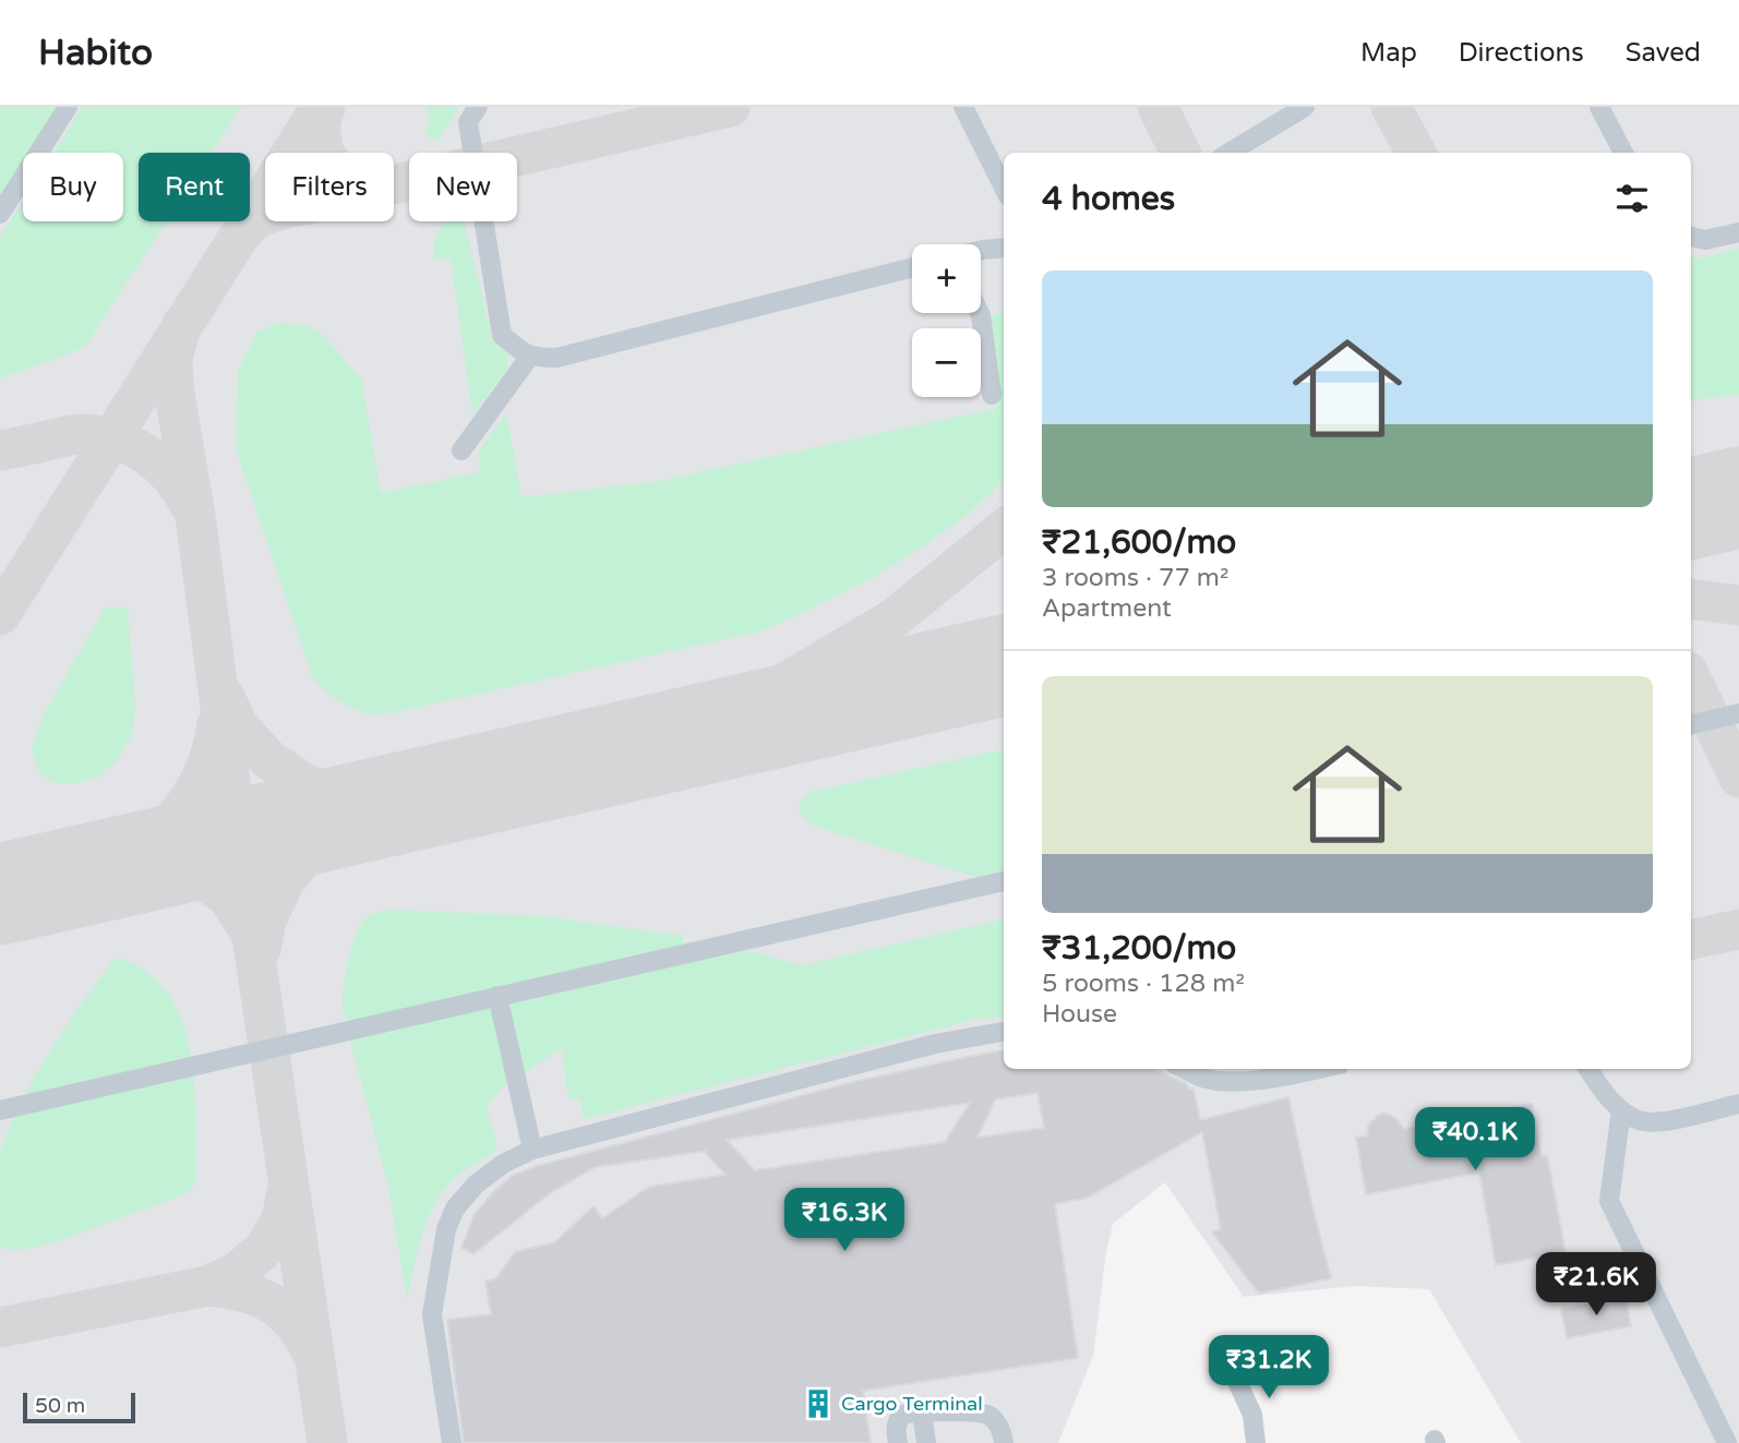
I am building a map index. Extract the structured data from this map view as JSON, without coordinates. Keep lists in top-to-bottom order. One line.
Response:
{"places":{"building":["Cargo Terminal"]},"scale_bar":"50 m","page":{"header":"Habito","nav":["Map","Directions","Saved"],"chip":["Buy","Rent","Filters","New"],"heading":"4 homes","map_buttons":["+","−"],"list":[{"name":"₹21,600/mo","note":"3 rooms · 77 m² · Apartment"},{"name":"₹31,200/mo","note":"5 rooms · 128 m² · House"}],"price":["₹40.1K","₹16.3K","₹21.6K","₹31.2K"],"scale":"50 m"}}
